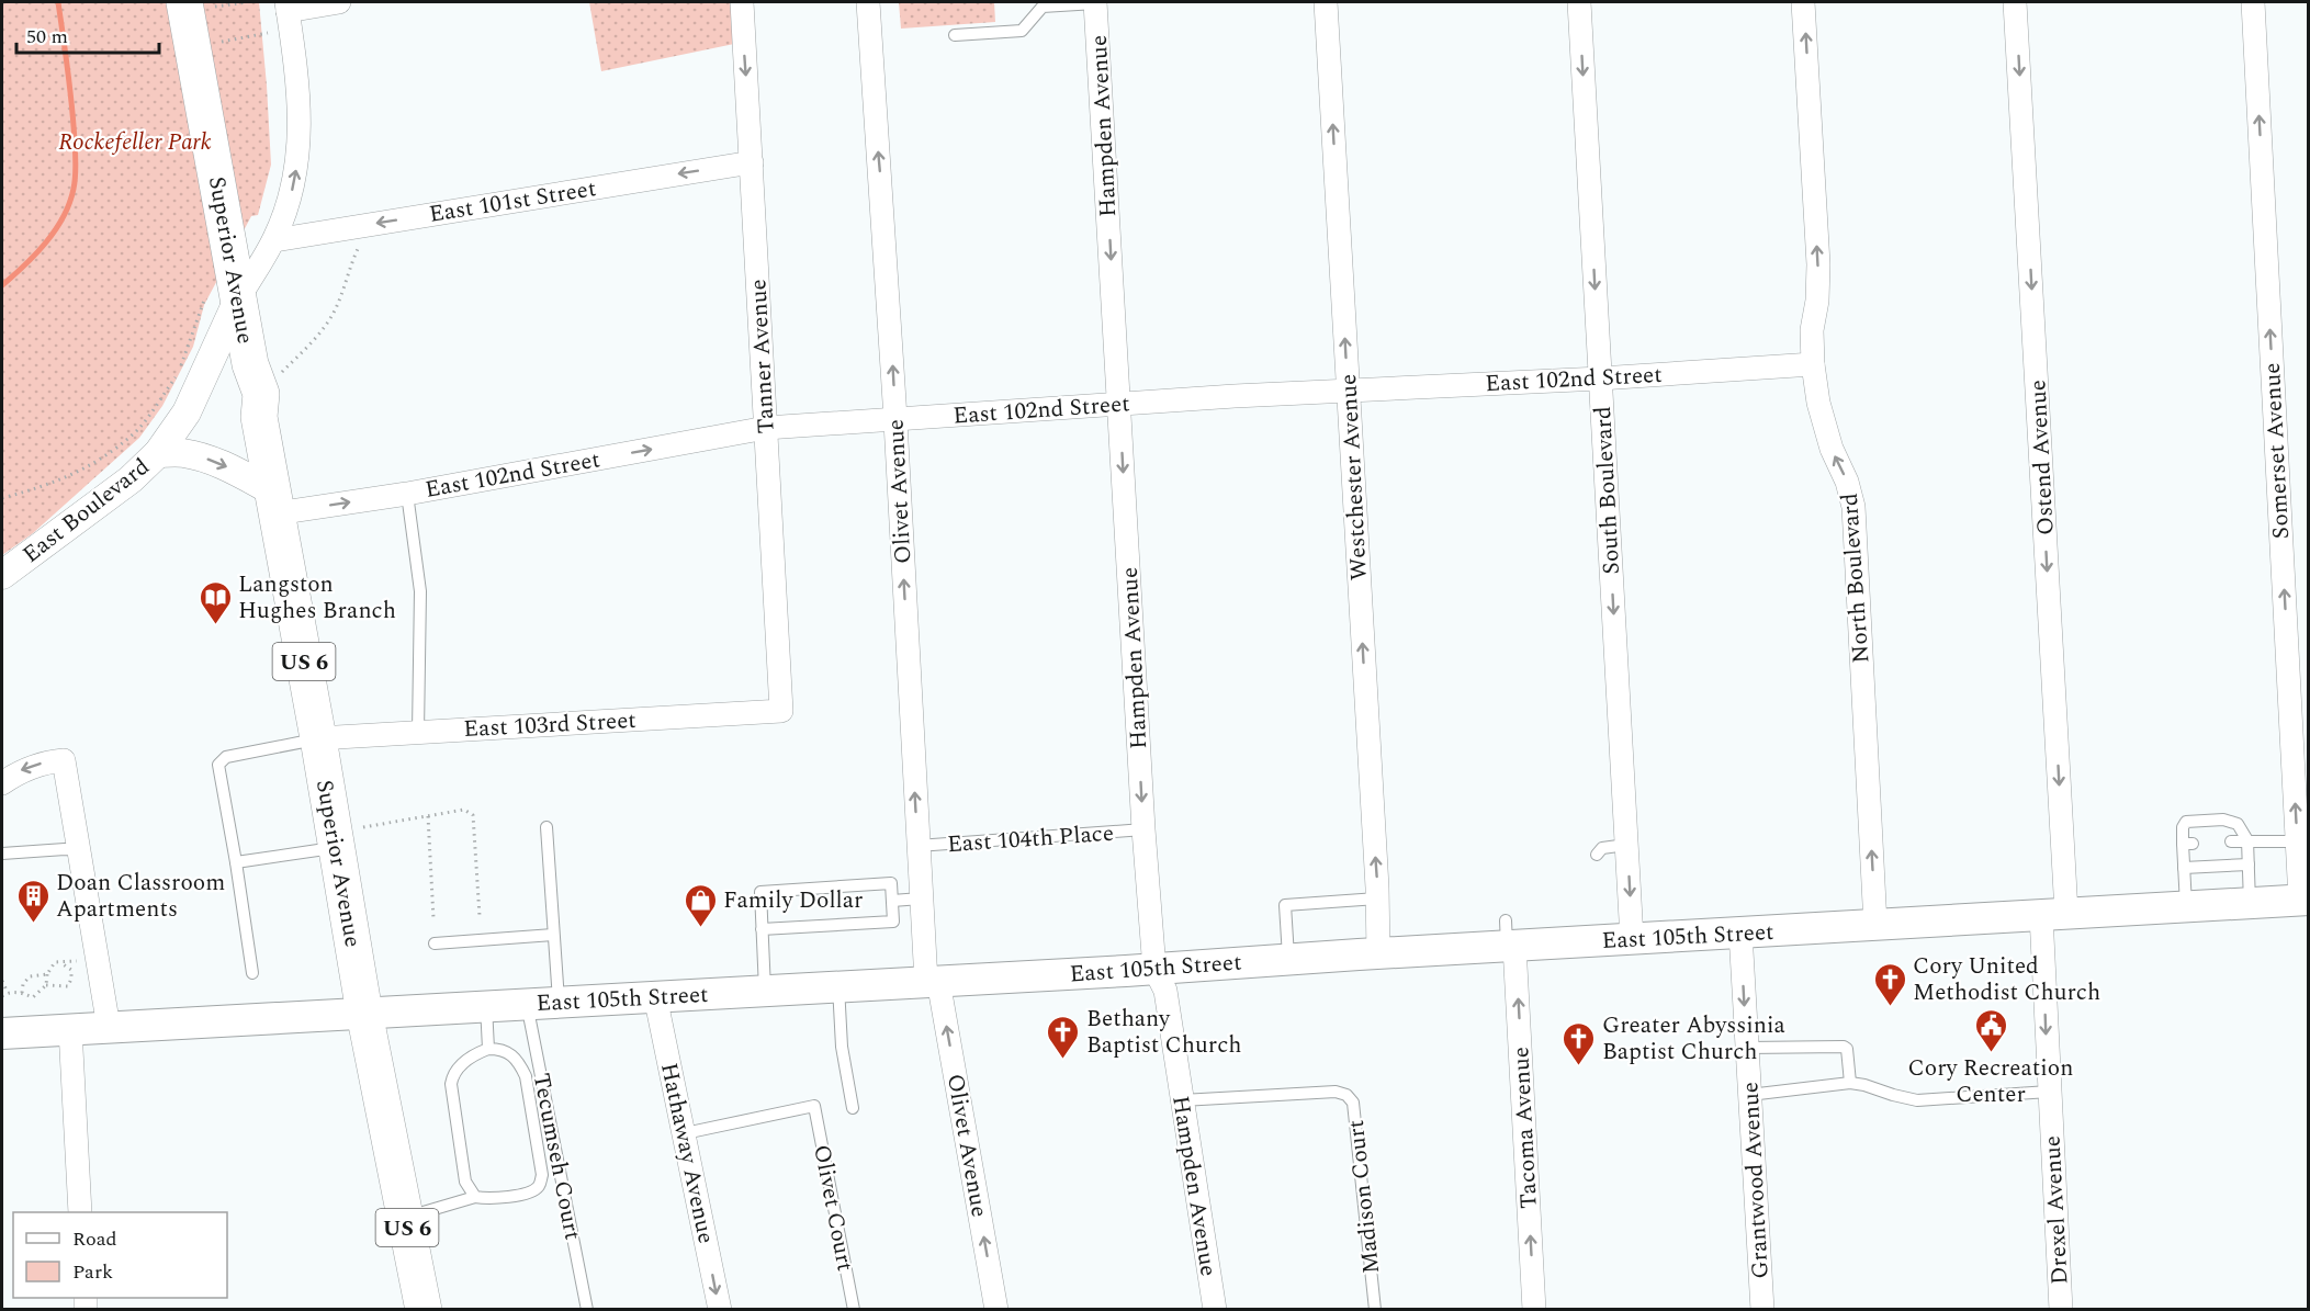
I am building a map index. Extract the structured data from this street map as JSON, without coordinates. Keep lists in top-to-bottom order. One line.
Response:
{"streets":{"main road":["Superior Avenue","US 6","East 105th Street"],"street":["Hampden Avenue","East 101st Street","Tanner Avenue","East 102nd Street","Somerset Avenue","Ostend Avenue","Westchester Avenue","South Boulevard","Olivet Avenue","East Boulevard","North Boulevard","East 103rd Street","Tacoma Avenue","Hathaway Avenue","Grantwood Avenue","Drexel Avenue"],"lane":["East 104th Place","Tecumseh Court","Madison Court","Olivet Court"]},"crossings":[["Hampden Avenue","East 102nd Street"],["Hampden Avenue","East 104th Place"],["Hampden Avenue","East 105th Street"],["Hampden Avenue","Madison Court"],["East 101st Street","Tanner Avenue"],["East 101st Street","East Boulevard"],["Superior Avenue","East 102nd Street"],["Superior Avenue","East Boulevard"],["Superior Avenue","East 103rd Street"],["Superior Avenue","East 105th Street"],["Tanner Avenue","East 102nd Street"],["Tanner Avenue","East 103rd Street"],["East 102nd Street","Westchester Avenue"],["East 102nd Street","South Boulevard"],["East 102nd Street","Olivet Avenue"],["East 102nd Street","North Boulevard"],["Somerset Avenue","East 105th Street"],["Ostend Avenue","East 105th Street"],["Ostend Avenue","Drexel Avenue"],["Westchester Avenue","East 105th Street"],["South Boulevard","East 105th Street"],["Olivet Avenue","East 104th Place"],["Olivet Avenue","East 105th Street"],["North Boulevard","East 105th Street"],["East 105th Street","Tacoma Avenue"],["East 105th Street","Hathaway Avenue"],["East 105th Street","Tecumseh Court"],["East 105th Street","Grantwood Avenue"],["East 105th Street","Drexel Avenue"],["Hathaway Avenue","Olivet Court"]],"one_way":["Hampden Avenue","East 101st Street","Somerset Avenue","Ostend Avenue","Westchester Avenue","South Boulevard","Olivet Avenue","North Boulevard","Tacoma Avenue","Hathaway Avenue","Drexel Avenue"],"parks":["Rockefeller Park"],"places":{"library":["Langston Hughes Branch"],"building":["Doan Classroom Apartments"],"shop":["Family Dollar"],"church":["Cory United Methodist Church","Bethany Baptist Church","Greater Abyssinia Baptist Church"],"public building":["Cory Recreation Center"]},"legend":["Road","Park"],"scale_bar":"50 m"}
